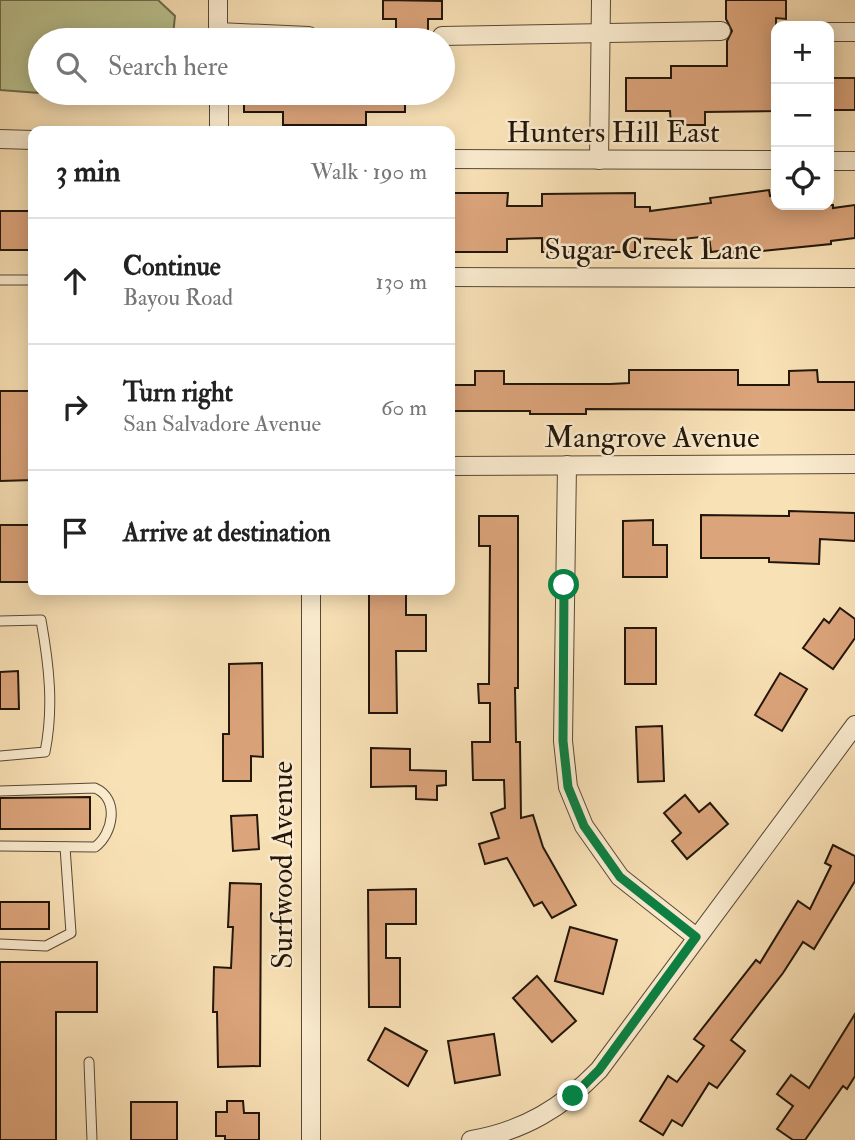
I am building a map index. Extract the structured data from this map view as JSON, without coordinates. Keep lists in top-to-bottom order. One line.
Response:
{"streets":{"street":["Hunters Hill East","Sugar Creek Lane","Mangrove Avenue","Surfwood Avenue"]},"page":{"map_buttons":["+","−"],"search":"Search here","heading":["3 min","Walk · 190 m"],"list":[["Continue","Bayou Road","130 m"],["Turn right","San Salvadore Avenue","60 m"],"Arrive at destination"]}}
